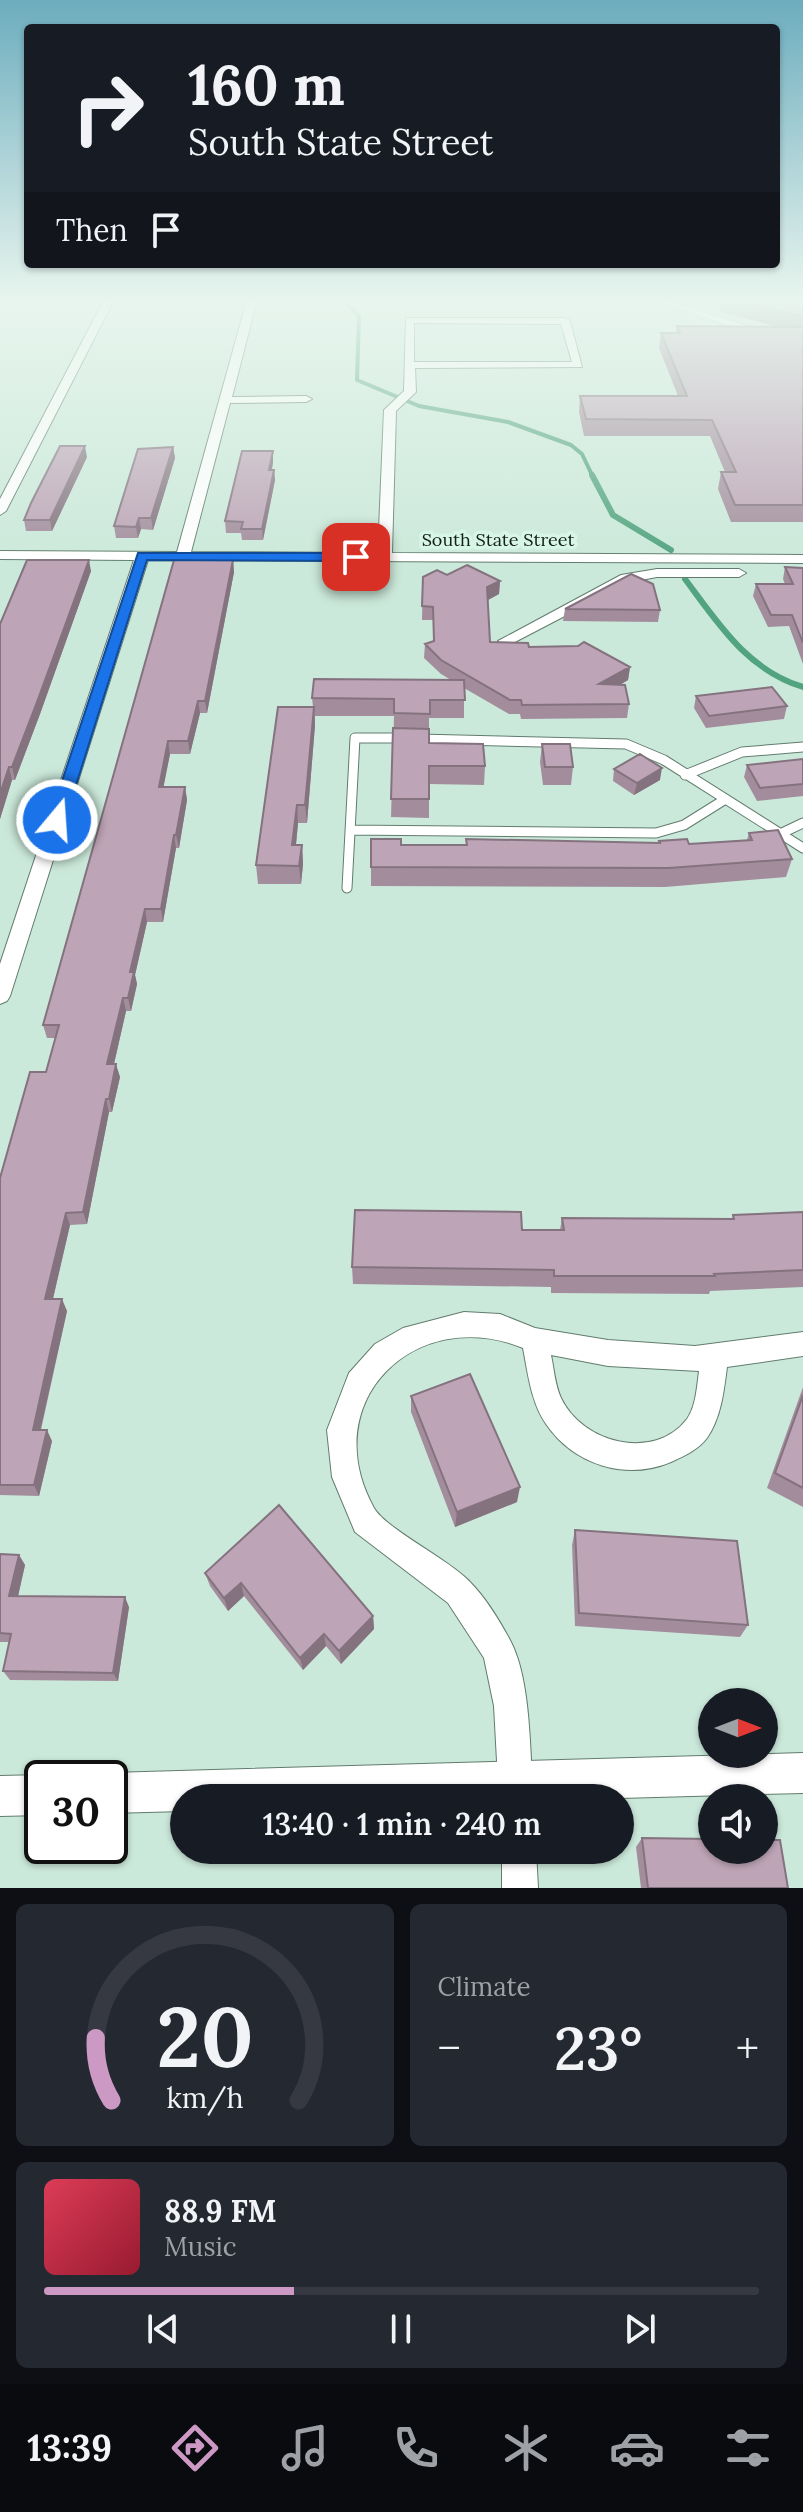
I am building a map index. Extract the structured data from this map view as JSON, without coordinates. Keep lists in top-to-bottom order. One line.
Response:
{"streets":{"street":["South State Street"]},"north":"right","page":{"turn":["160 m","South State Street"],"then":"Then","limit":"30","trip":"13:40 · 1 min · 240 m","tile":"Climate","heat":["−","23°","+"],"song":["88.9 FM","Music"],"tabs":"13:39","gauge":["20","km/h"]}}
